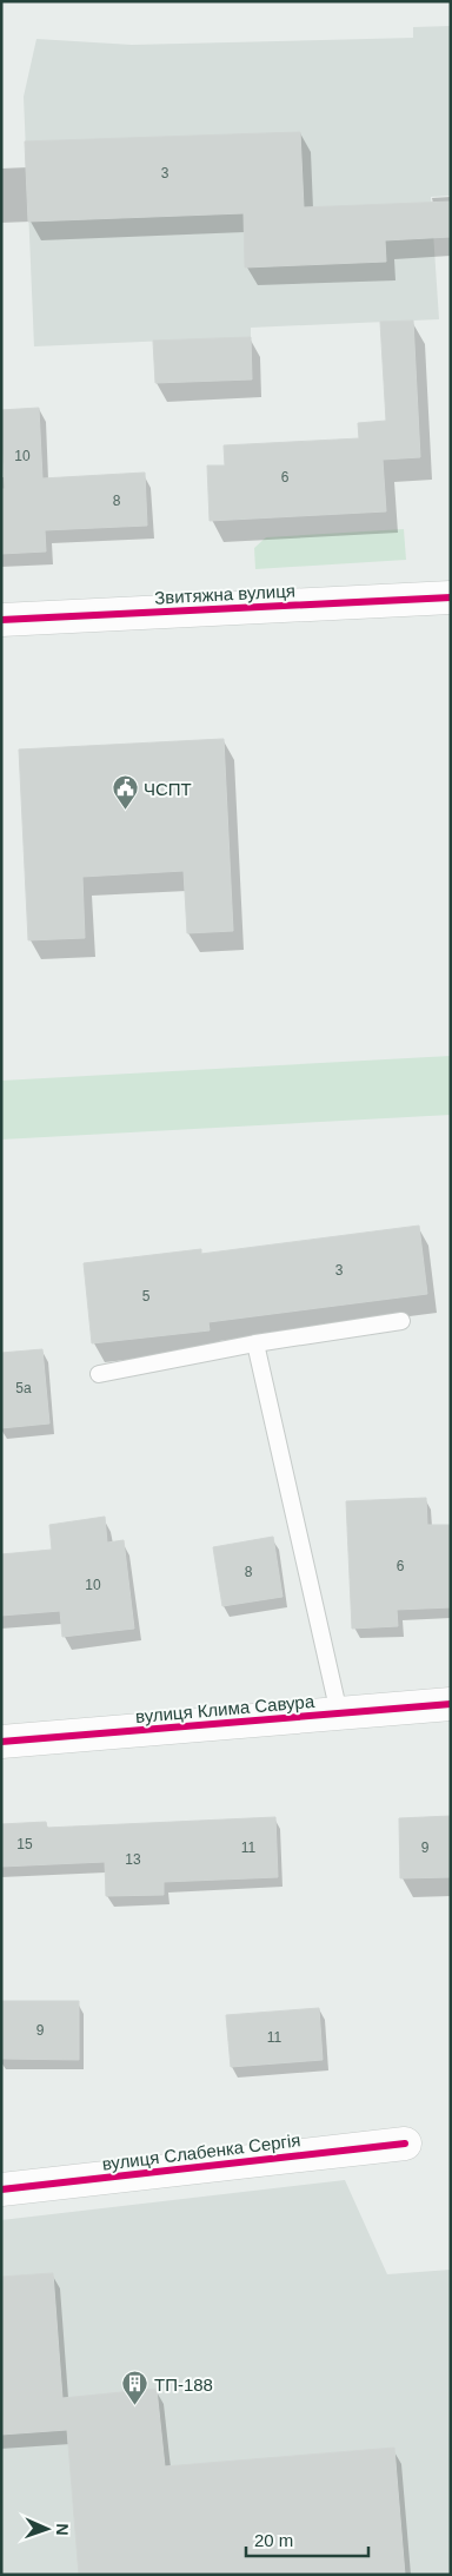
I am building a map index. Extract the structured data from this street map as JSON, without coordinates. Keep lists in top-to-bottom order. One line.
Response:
{"streets":{"street":["Звитяжна вулиця","вулиця Клима Савура","вулиця Слабенка Сергія"]},"places":{"public building":["ЧСПТ"],"building":["ТП-188"]},"house_numbers":["3","10","6","8","3","5","5а","6","8","10","15","11","9","13","9","11"],"scale_bar":"20 m","north":"right"}
